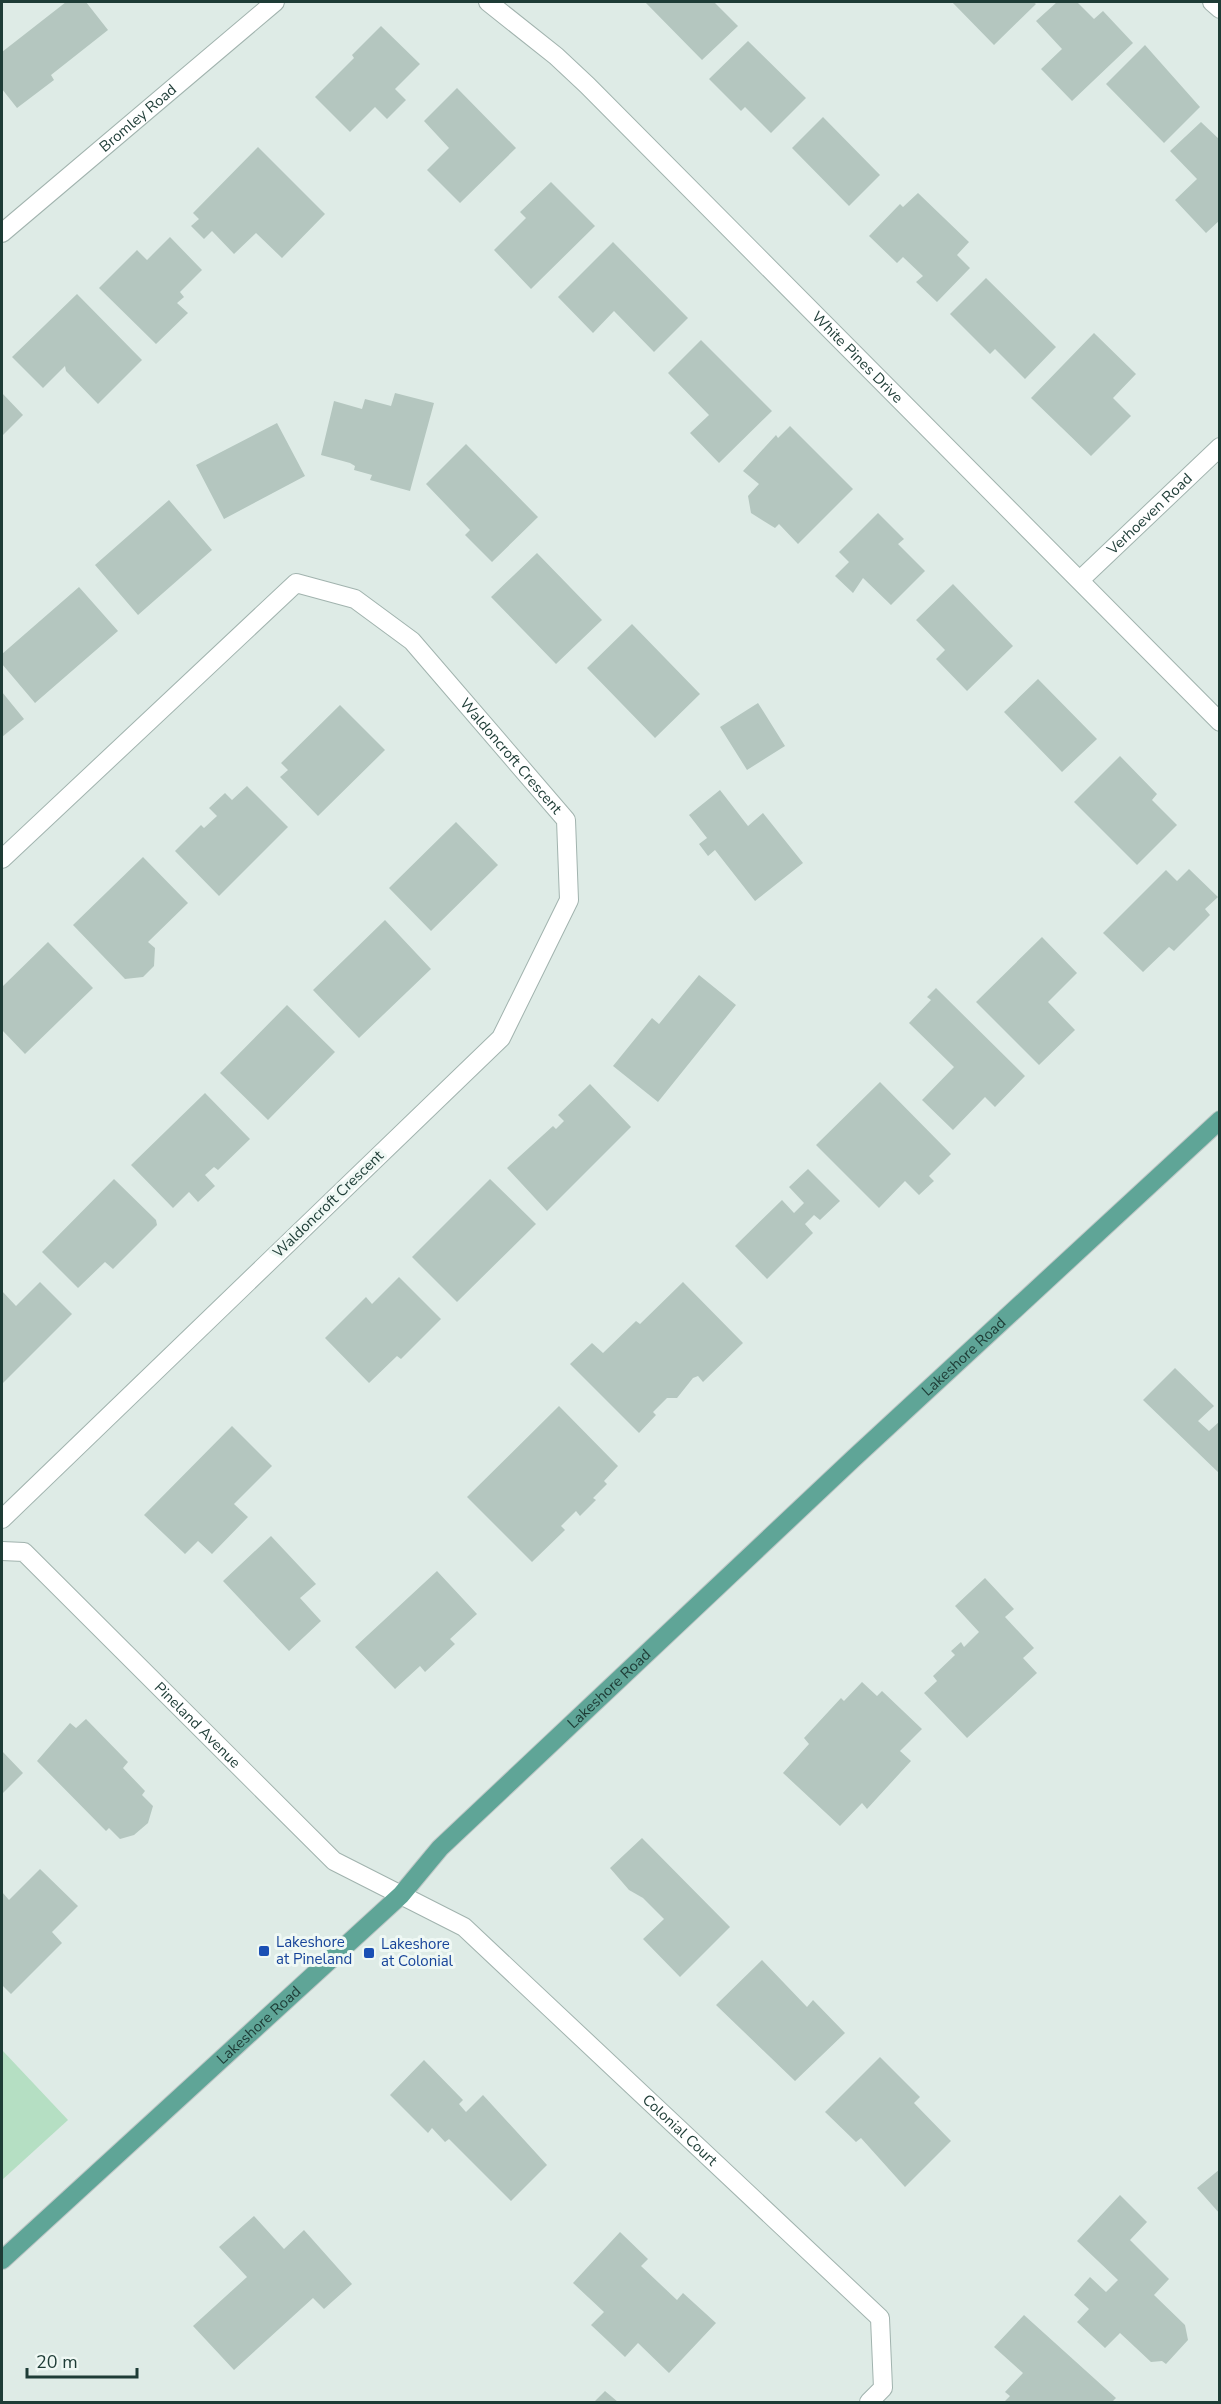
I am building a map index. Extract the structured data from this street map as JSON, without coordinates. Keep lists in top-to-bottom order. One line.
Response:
{"streets":{"main road":["Lakeshore Road"],"street":["Bromley Road","White Pines Drive","Verhoeven Road","Waldoncroft Crescent","Pineland Avenue","Colonial Court"]},"crossings":[["White Pines Drive","Verhoeven Road"],["Lakeshore Road","Pineland Avenue"],["Lakeshore Road","Colonial Court"],["Pineland Avenue","Colonial Court"]],"places":{"transit":["Lakeshore at Pineland","Lakeshore at Colonial"]},"scale_bar":"20 m"}
